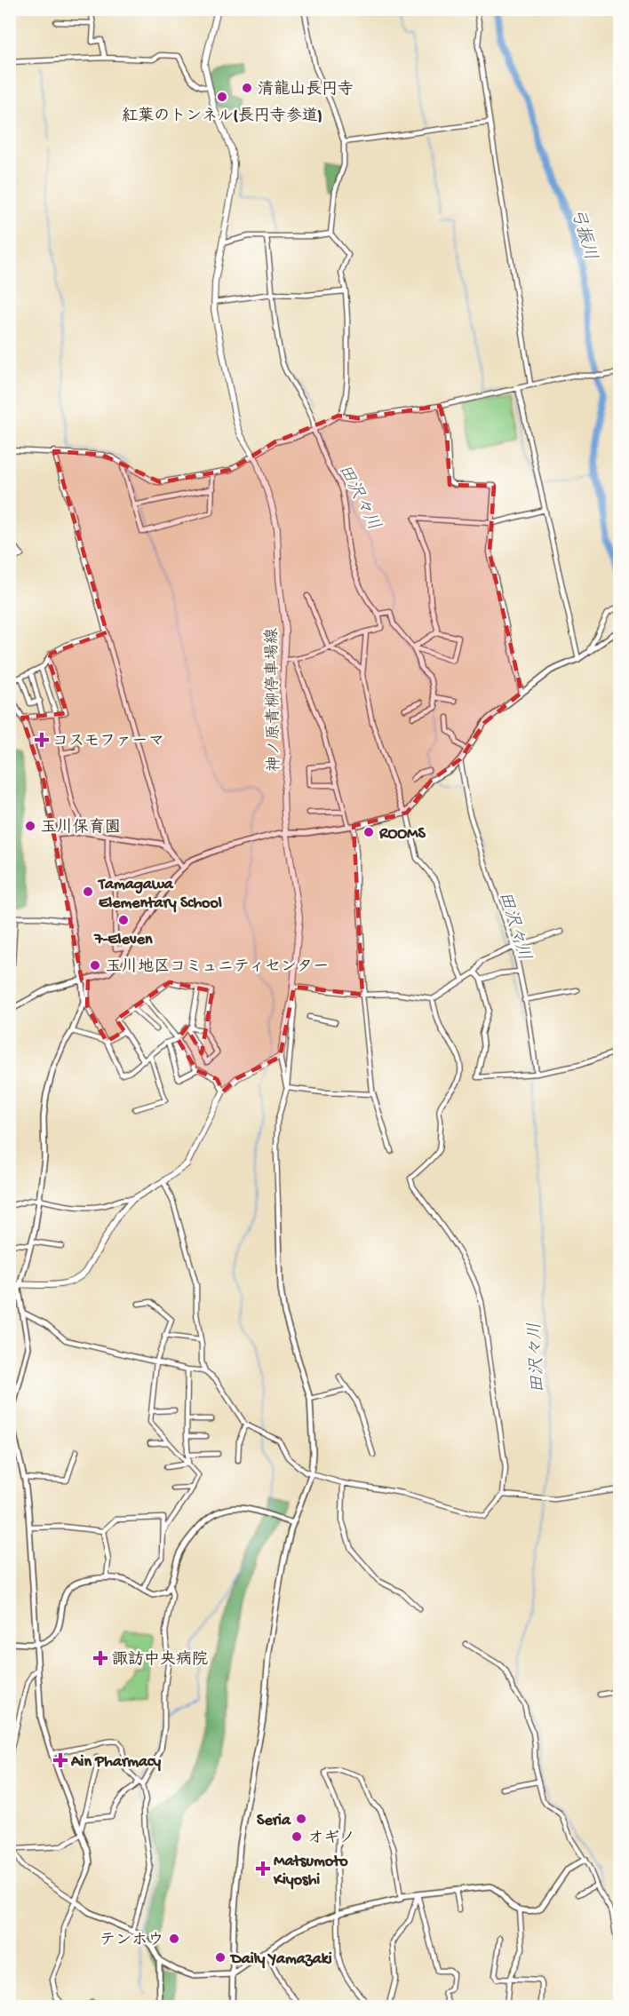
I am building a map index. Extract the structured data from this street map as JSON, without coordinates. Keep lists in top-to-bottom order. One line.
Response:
{"streets":{"main road":["神ノ原青柳停車場線"]},"water":["弓振川","田沢々川"],"places":{"other":["清龍山長円寺","紅葉のトンネル(長円寺参道)","玉川保育園","ROOMS","Tamagawa Elementary School","7-Eleven","玉川地区コミュニティセンター","Seria","オギノ","テンホウ","Daily Yamazaki"],"health":["コスモファーマ","諏訪中央病院","Ain Pharmacy","Matsumoto Kiyoshi"]}}
